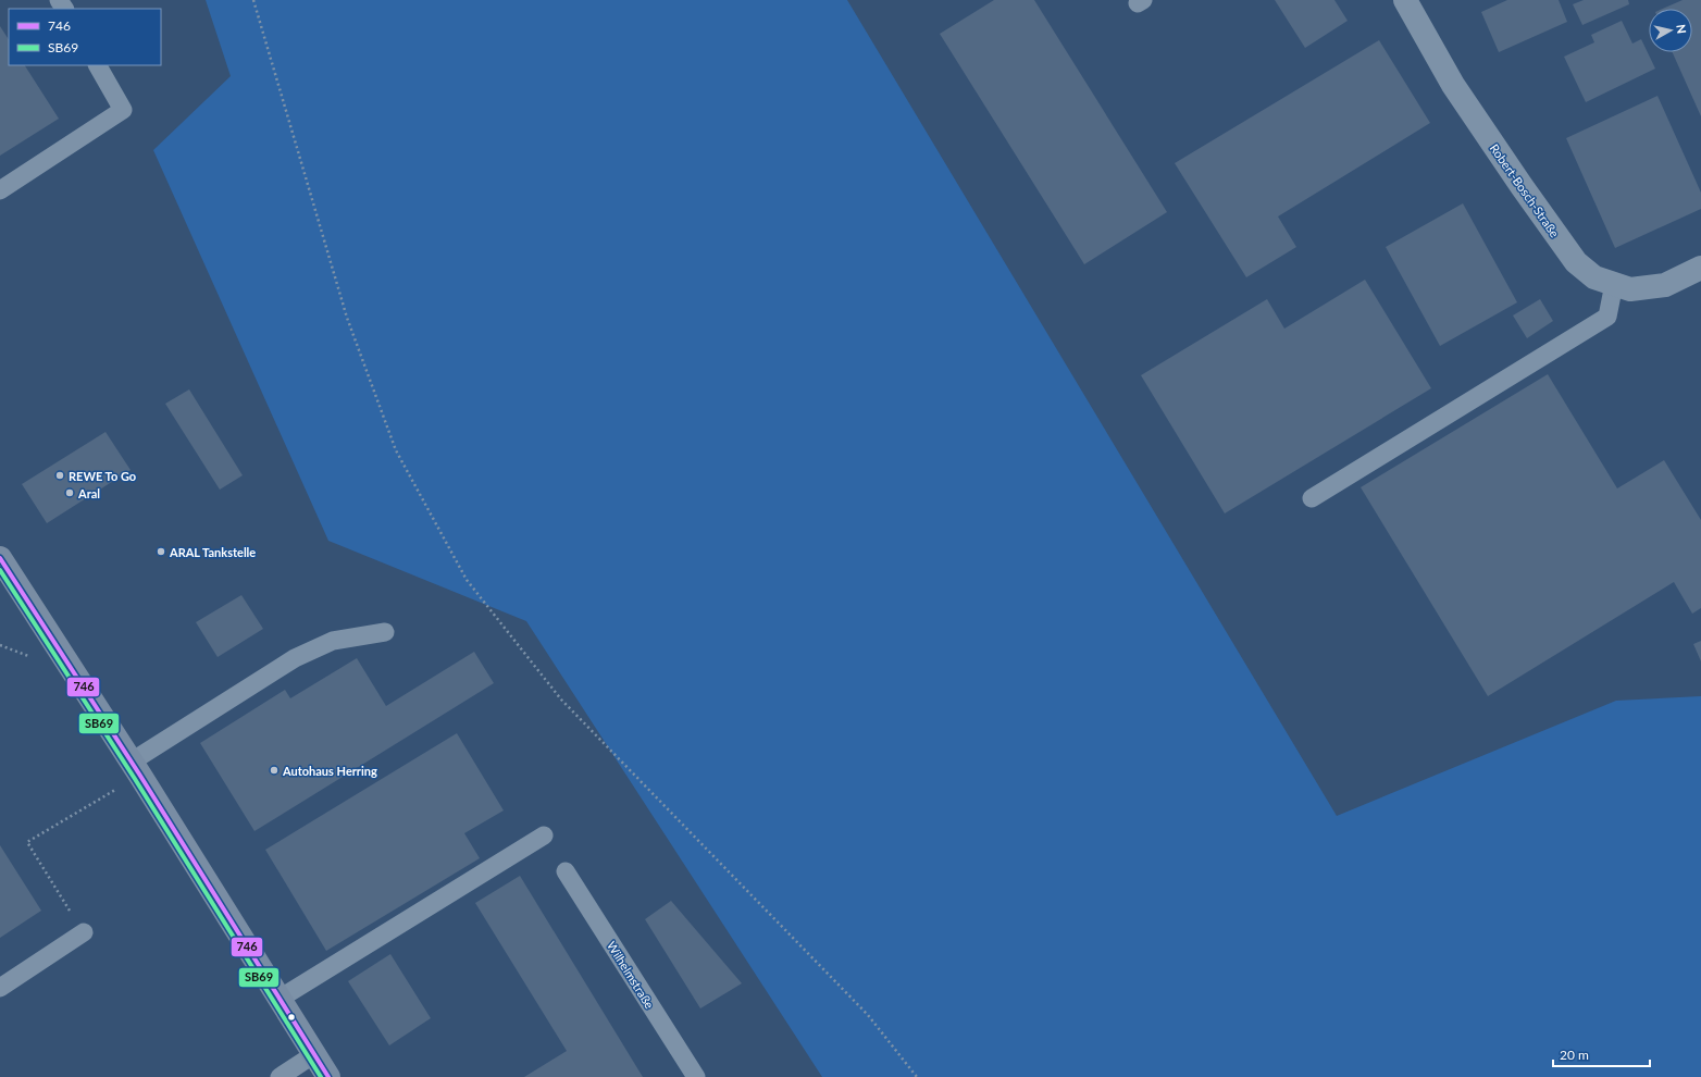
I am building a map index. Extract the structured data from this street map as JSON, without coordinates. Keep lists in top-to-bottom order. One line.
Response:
{"streets":{"street":["Robert-Bosch-Straße"],"lane":["Wilhelmstraße"]},"places":["REWE To Go","Aral","ARAL Tankstelle","Autohaus Herring"],"lines":["transit line 746","transit line SB69"],"legend":["746","SB69"],"scale_bar":"20 m","north":"right"}
